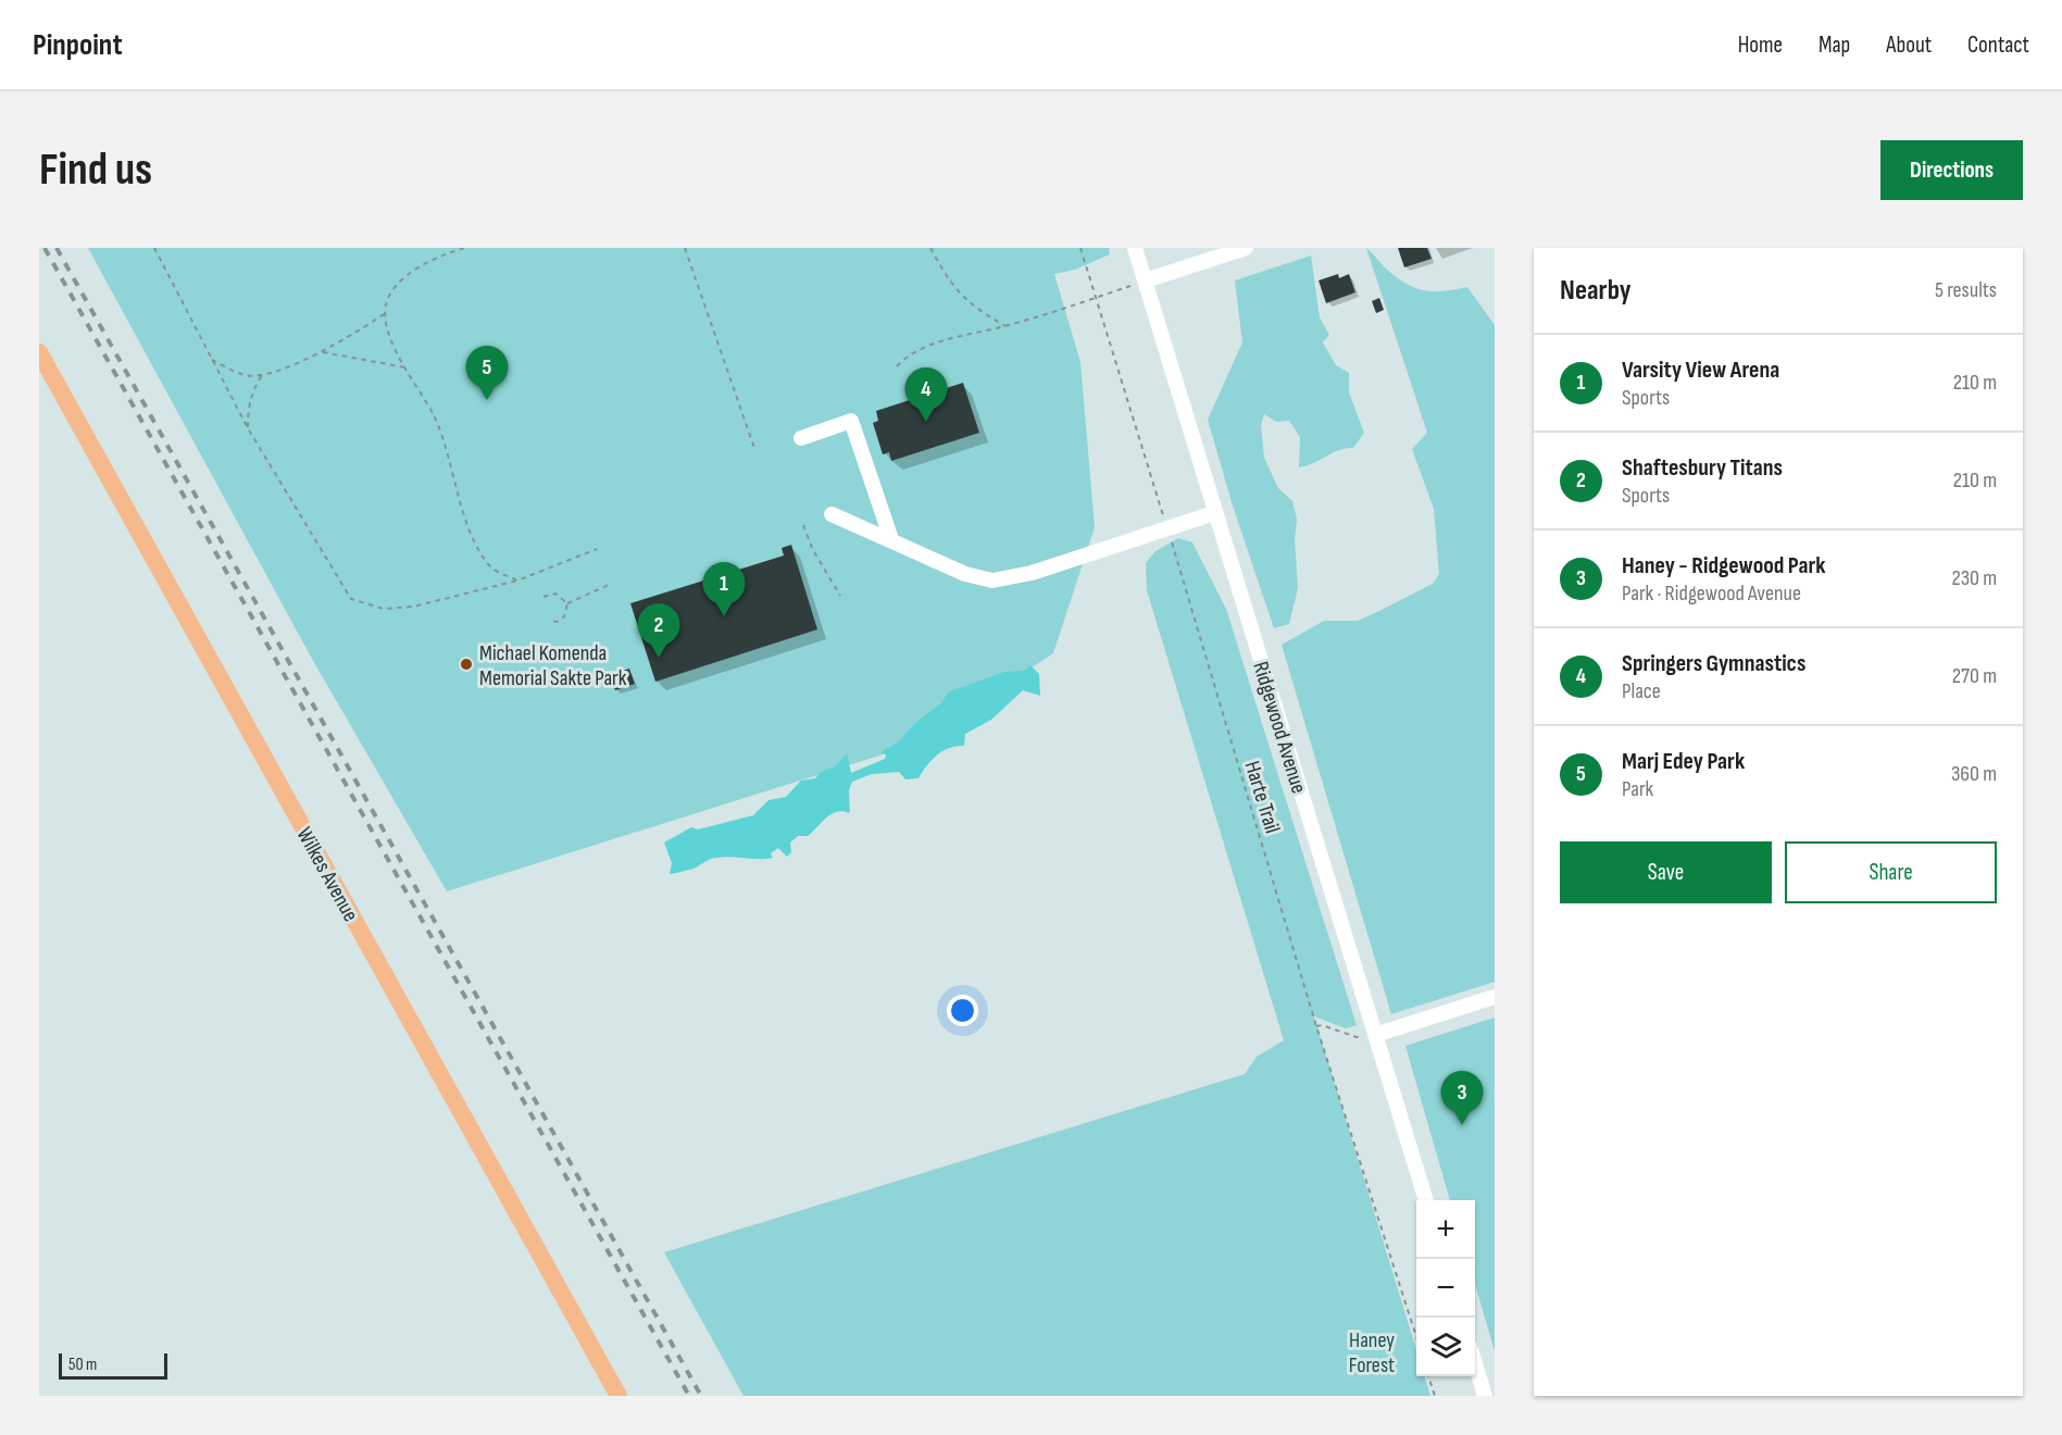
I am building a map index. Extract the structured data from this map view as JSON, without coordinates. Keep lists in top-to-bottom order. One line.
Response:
{"streets":{"main road":["Wilkes Avenue"],"street":["Ridgewood Avenue"],"path":["Harte Trail"]},"parks":["Haney Forest"],"places":["Michael Komenda Memorial Sakte Park"],"scale_bar":"50 m","page":{"header":"Pinpoint","nav":["Home","Map","About","Contact"],"buttons":["Directions",["Save","Share"]],"title":"Find us","heading":["Nearby","5 results"],"list":[{"mark":"1","name":"Varsity View Arena","note":"Sports","value":"210 m"},{"mark":"2","name":"Shaftesbury Titans","note":"Sports","value":"210 m"},{"mark":"3","name":"Haney - Ridgewood Park","note":"Park · Ridgewood Avenue","value":"230 m"},{"mark":"4","name":"Springers Gymnastics","note":"Place","value":"270 m"},{"mark":"5","name":"Marj Edey Park","note":"Park","value":"360 m"}],"pins":["5","4","1","2","3"],"map_buttons":["+","−"],"scale":"50 m"}}
